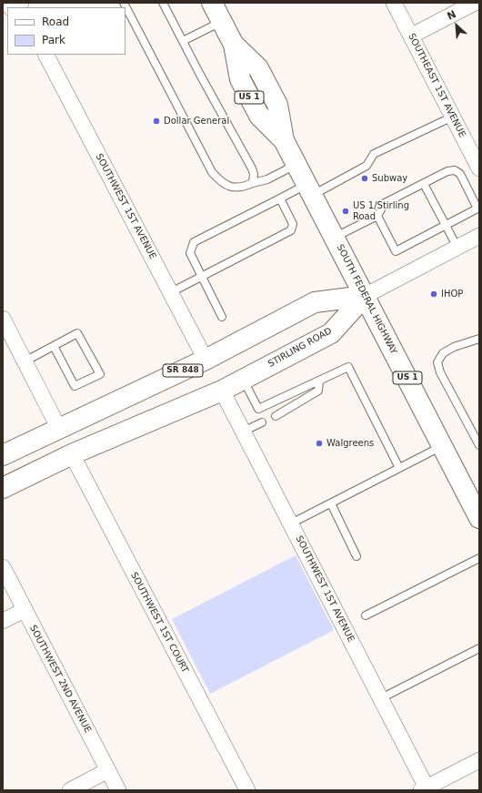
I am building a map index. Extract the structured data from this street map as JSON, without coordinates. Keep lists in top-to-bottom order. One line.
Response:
{"streets":{"main road":["US 1","SOUTH FEDERAL HIGHWAY","STIRLING ROAD","SR 848"],"street":["SOUTHEAST 1ST AVENUE","SOUTHWEST 1ST AVENUE","SOUTHWEST 1ST COURT","SOUTHWEST 2ND AVENUE"]},"crossings":[["SOUTHWEST 1ST AVENUE","STIRLING ROAD"],["SOUTHWEST 1ST AVENUE","SR 848"],["SOUTH FEDERAL HIGHWAY","STIRLING ROAD"],["SOUTH FEDERAL HIGHWAY","SR 848"],["STIRLING ROAD","SR 848"],["STIRLING ROAD","SOUTHWEST 1ST COURT"]],"places":["Dollar General","Subway","US 1/Stirling Road","IHOP","Walgreens"],"legend":["Road","Park"],"north":"top left"}
